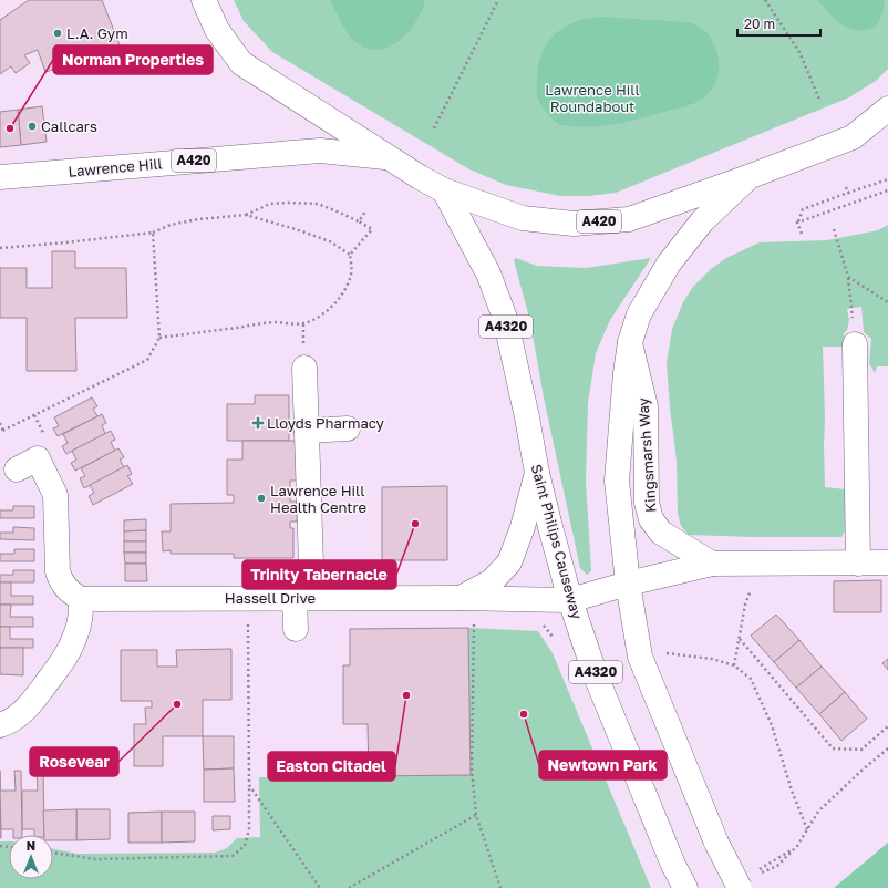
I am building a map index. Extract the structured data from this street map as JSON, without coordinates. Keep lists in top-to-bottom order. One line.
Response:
{"streets":{"main road":["A420","Lawrence Hill","A4320","Kingsmarsh Way","Saint Philips Causeway","Hassell Drive"]},"crossings":[["A420","Lawrence Hill"],["A420","A4320"],["A420","Saint Philips Causeway"],["A4320","Kingsmarsh Way"],["A4320","Hassell Drive"],["Saint Philips Causeway","Hassell Drive"]],"parks":["Lawrence Hill Roundabout"],"places":{"other":["L.A. Gym","Callcars","Norman Properties","Lawrence Hill Health Centre","Trinity Tabernacle","Easton Citadel","Rosevear","Newtown Park"],"health":["Lloyds Pharmacy"]},"scale_bar":"20 m","north":"top"}
